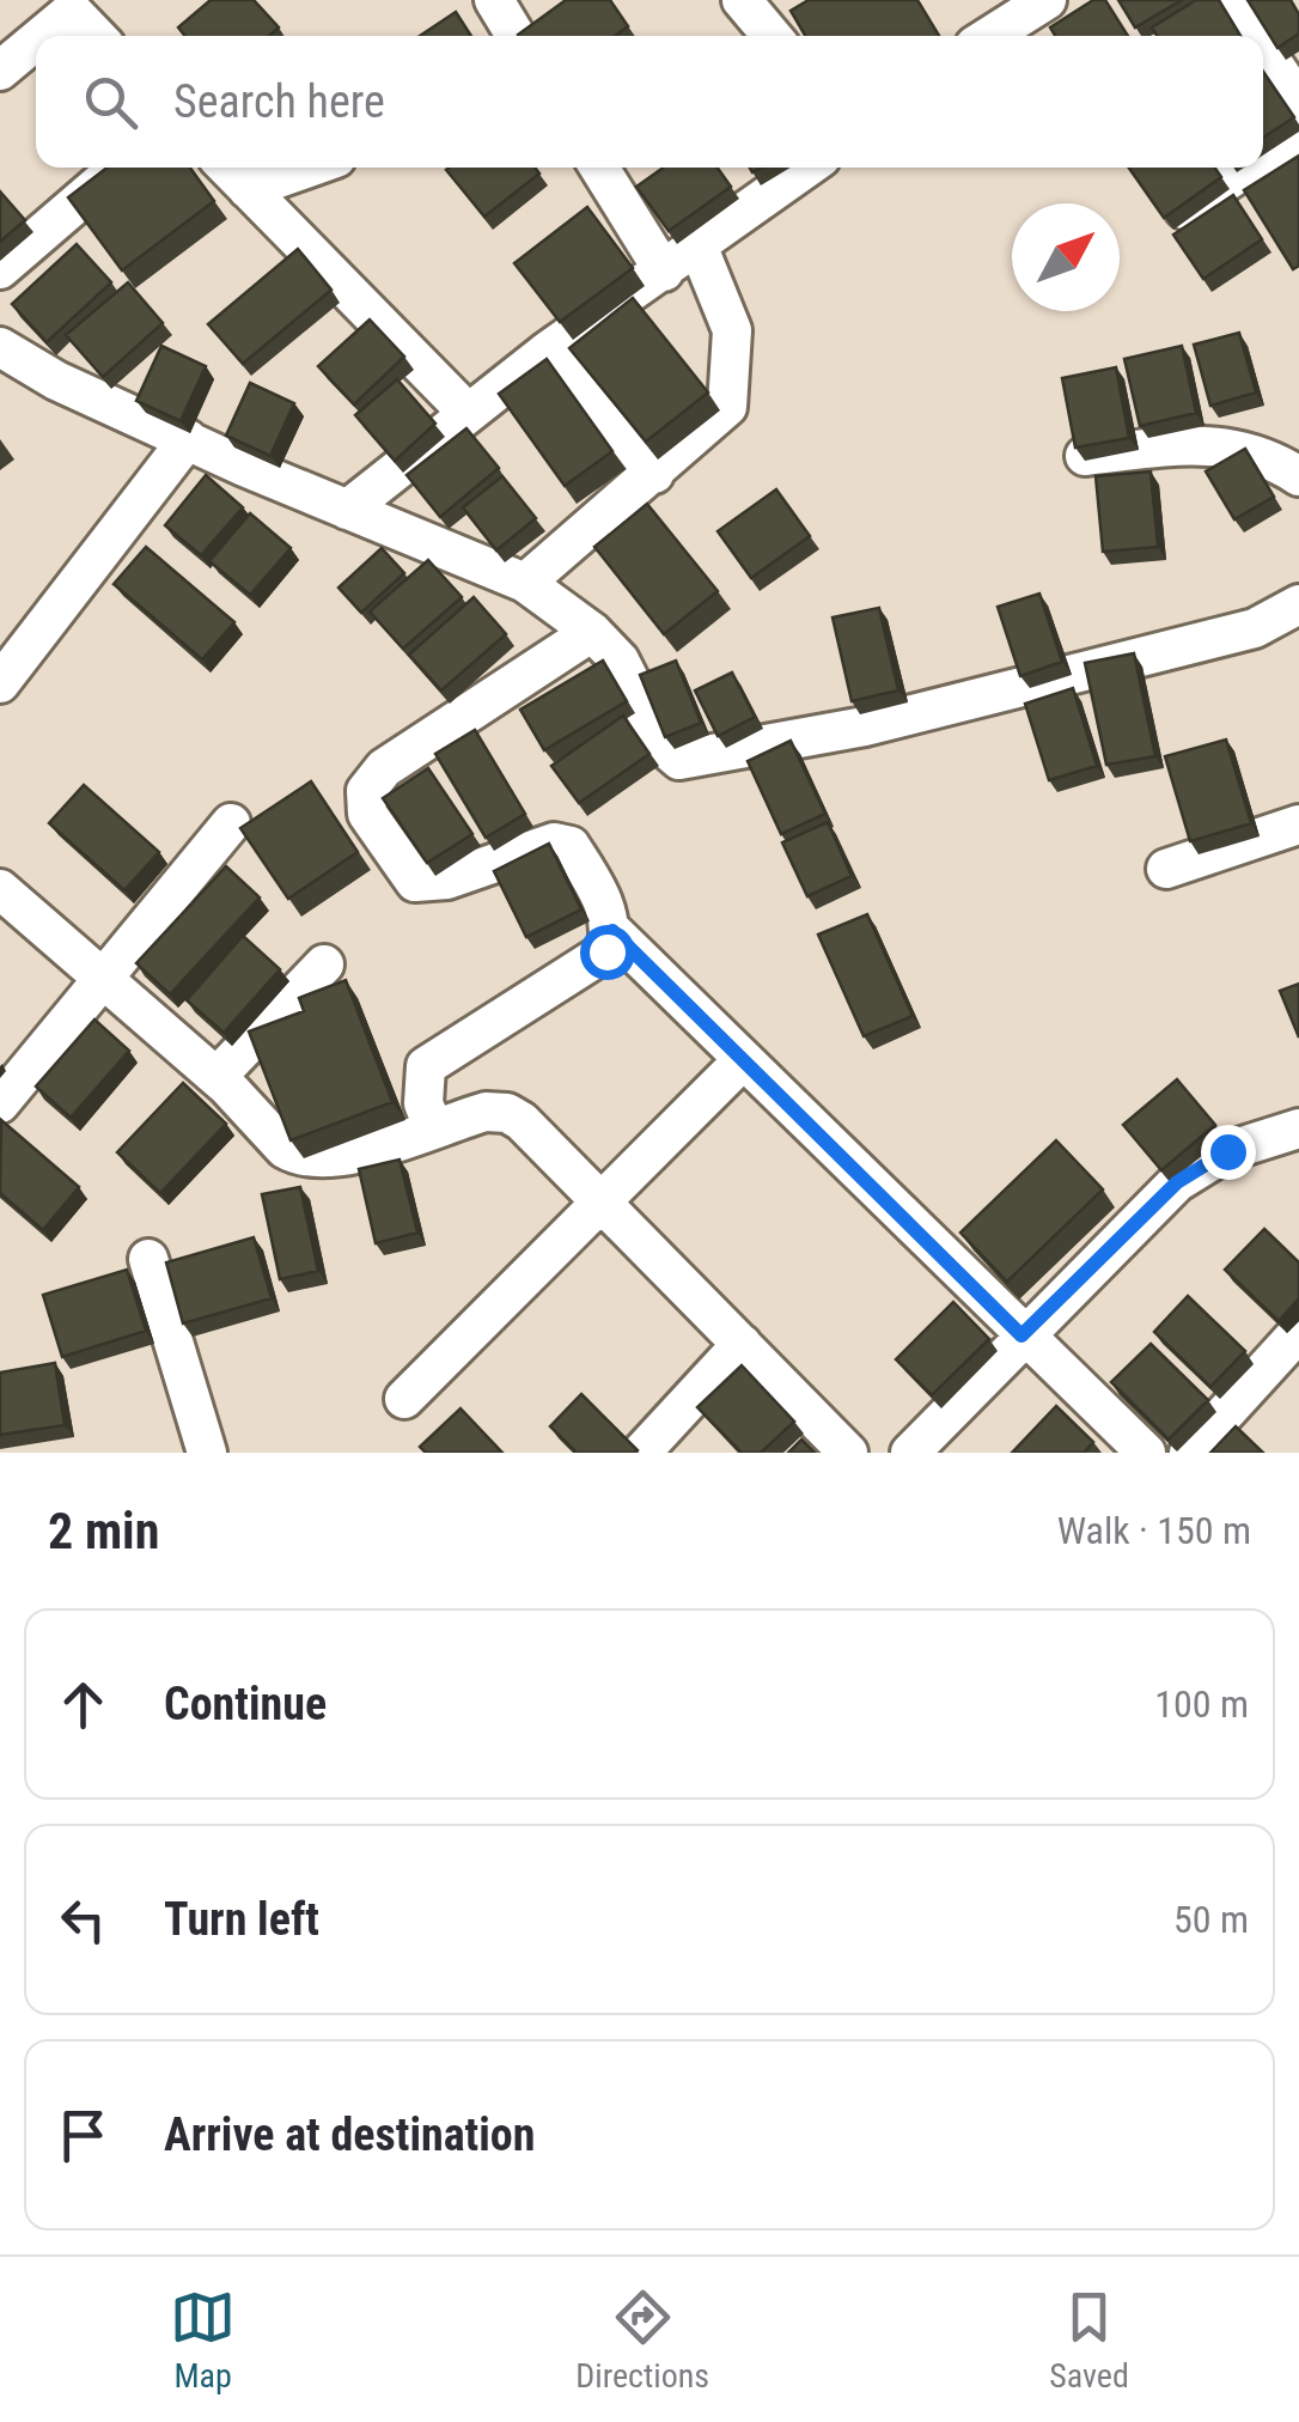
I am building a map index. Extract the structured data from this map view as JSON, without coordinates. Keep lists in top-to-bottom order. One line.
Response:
{"north":"top right","page":{"search":"Search here","heading":["2 min","Walk · 150 m"],"list":[["Continue","100 m"],["Turn left","50 m"],"Arrive at destination"],"nav":["Map","Directions","Saved"]}}
